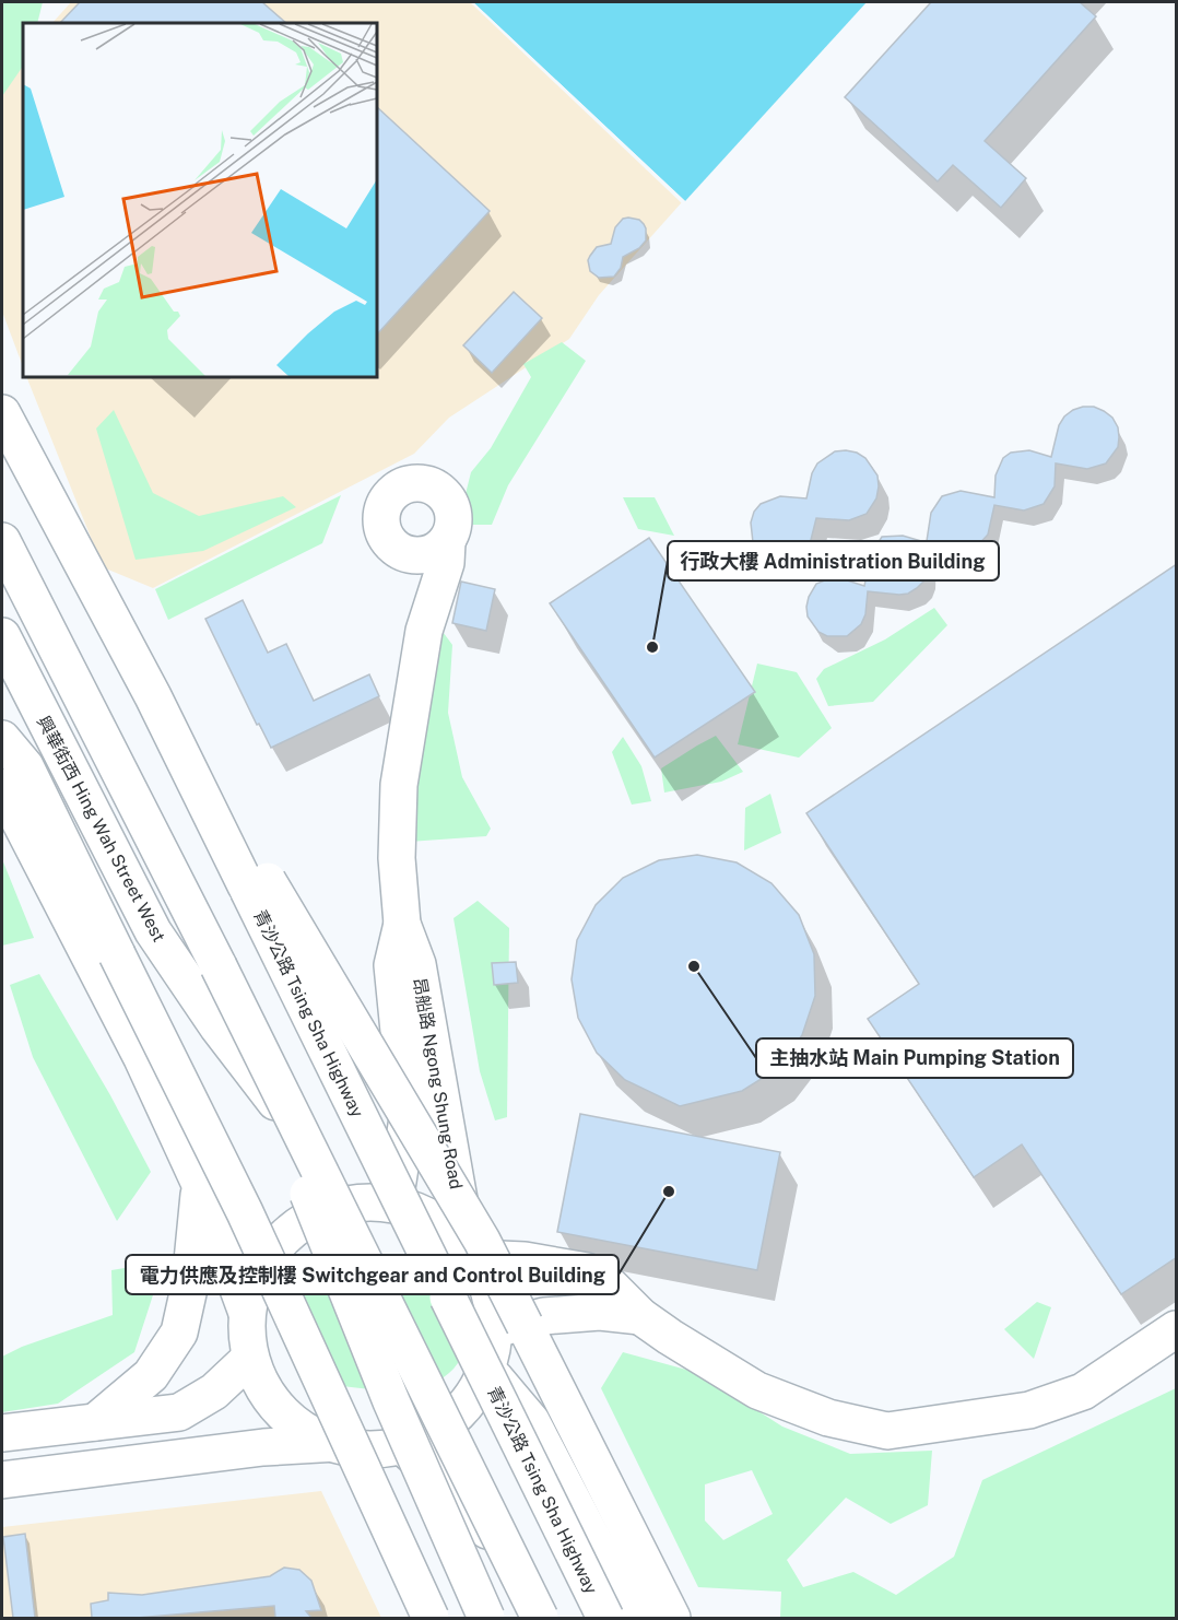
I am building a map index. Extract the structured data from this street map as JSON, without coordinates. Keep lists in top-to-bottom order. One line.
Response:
{"streets":{"main road":["興華街西 Hing Wah Street West","青沙公路 Tsing Sha Highway","昂船路 Ngong Shung Road"]},"places":["行政大樓 Administration Building","主抽水站 Main Pumping Station","電力供應及控制樓 Switchgear and Control Building"]}
